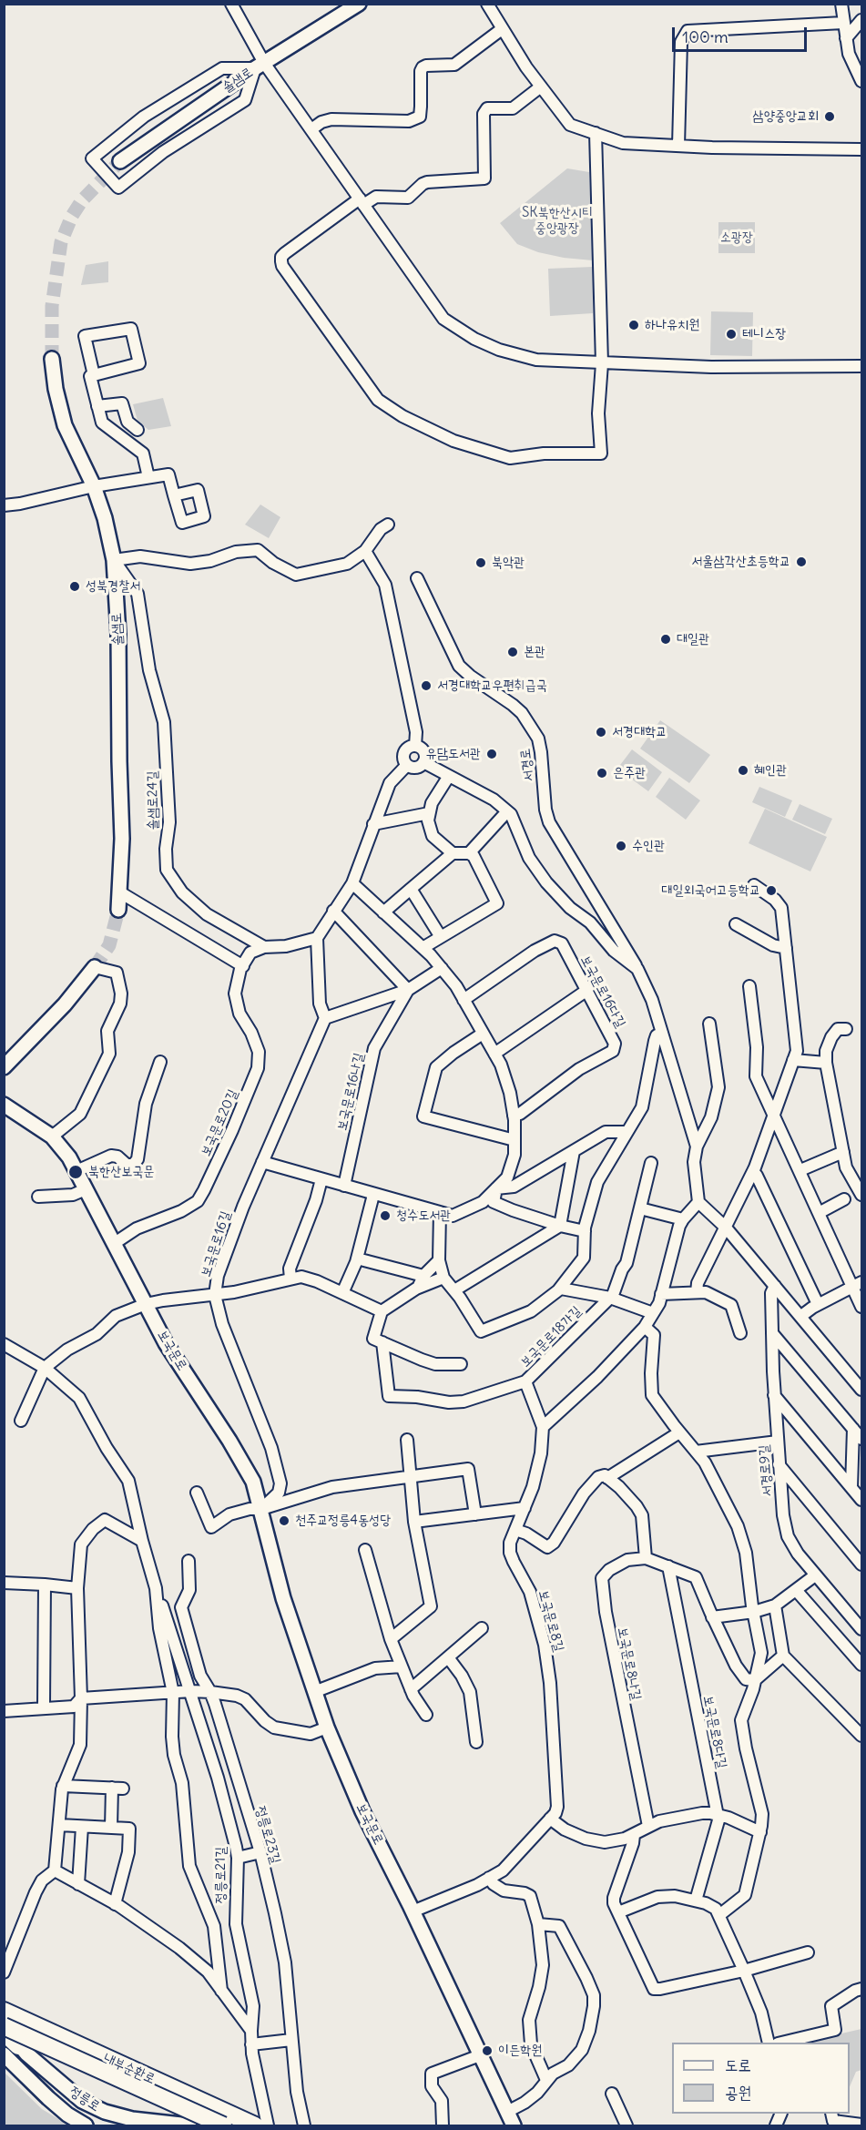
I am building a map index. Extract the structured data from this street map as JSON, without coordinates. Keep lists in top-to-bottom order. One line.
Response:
{"streets":{"highway":["내부순환로"],"main road":["솔샘로","보국문로","정릉로"],"street":["서경로","솔샘로24길","보국문로16다길","보국문로16나길","보국문로20길","보국문로16길","보국문로18가길","서경로9길","보국문로8길","보국문로8나길","보국문로8다길","정릉로23길","정릉로21길"]},"crossings":[["솔샘로","솔샘로24길"],["솔샘로24길","보국문로20길"],["보국문로20길","보국문로"],["보국문로16길","보국문로"],["보국문로","보국문로8길"],["내부순환로","정릉로"]],"parks":["SK북한산시티 중앙광장","소광장"],"places":["삼양중앙교회","하나유치원","테니스장","서울삼각산초등학교","북악관","성북경찰서","대일관","본관","서경대학교우편취급국","서경대학교","유담도서관","혜인관","은주관","수인관","대일외국어고등학교","북한산보국문","청수도서관","천주교정릉4동성당","이든학원"],"legend":["도로","공원"],"scale_bar":"100 m"}
